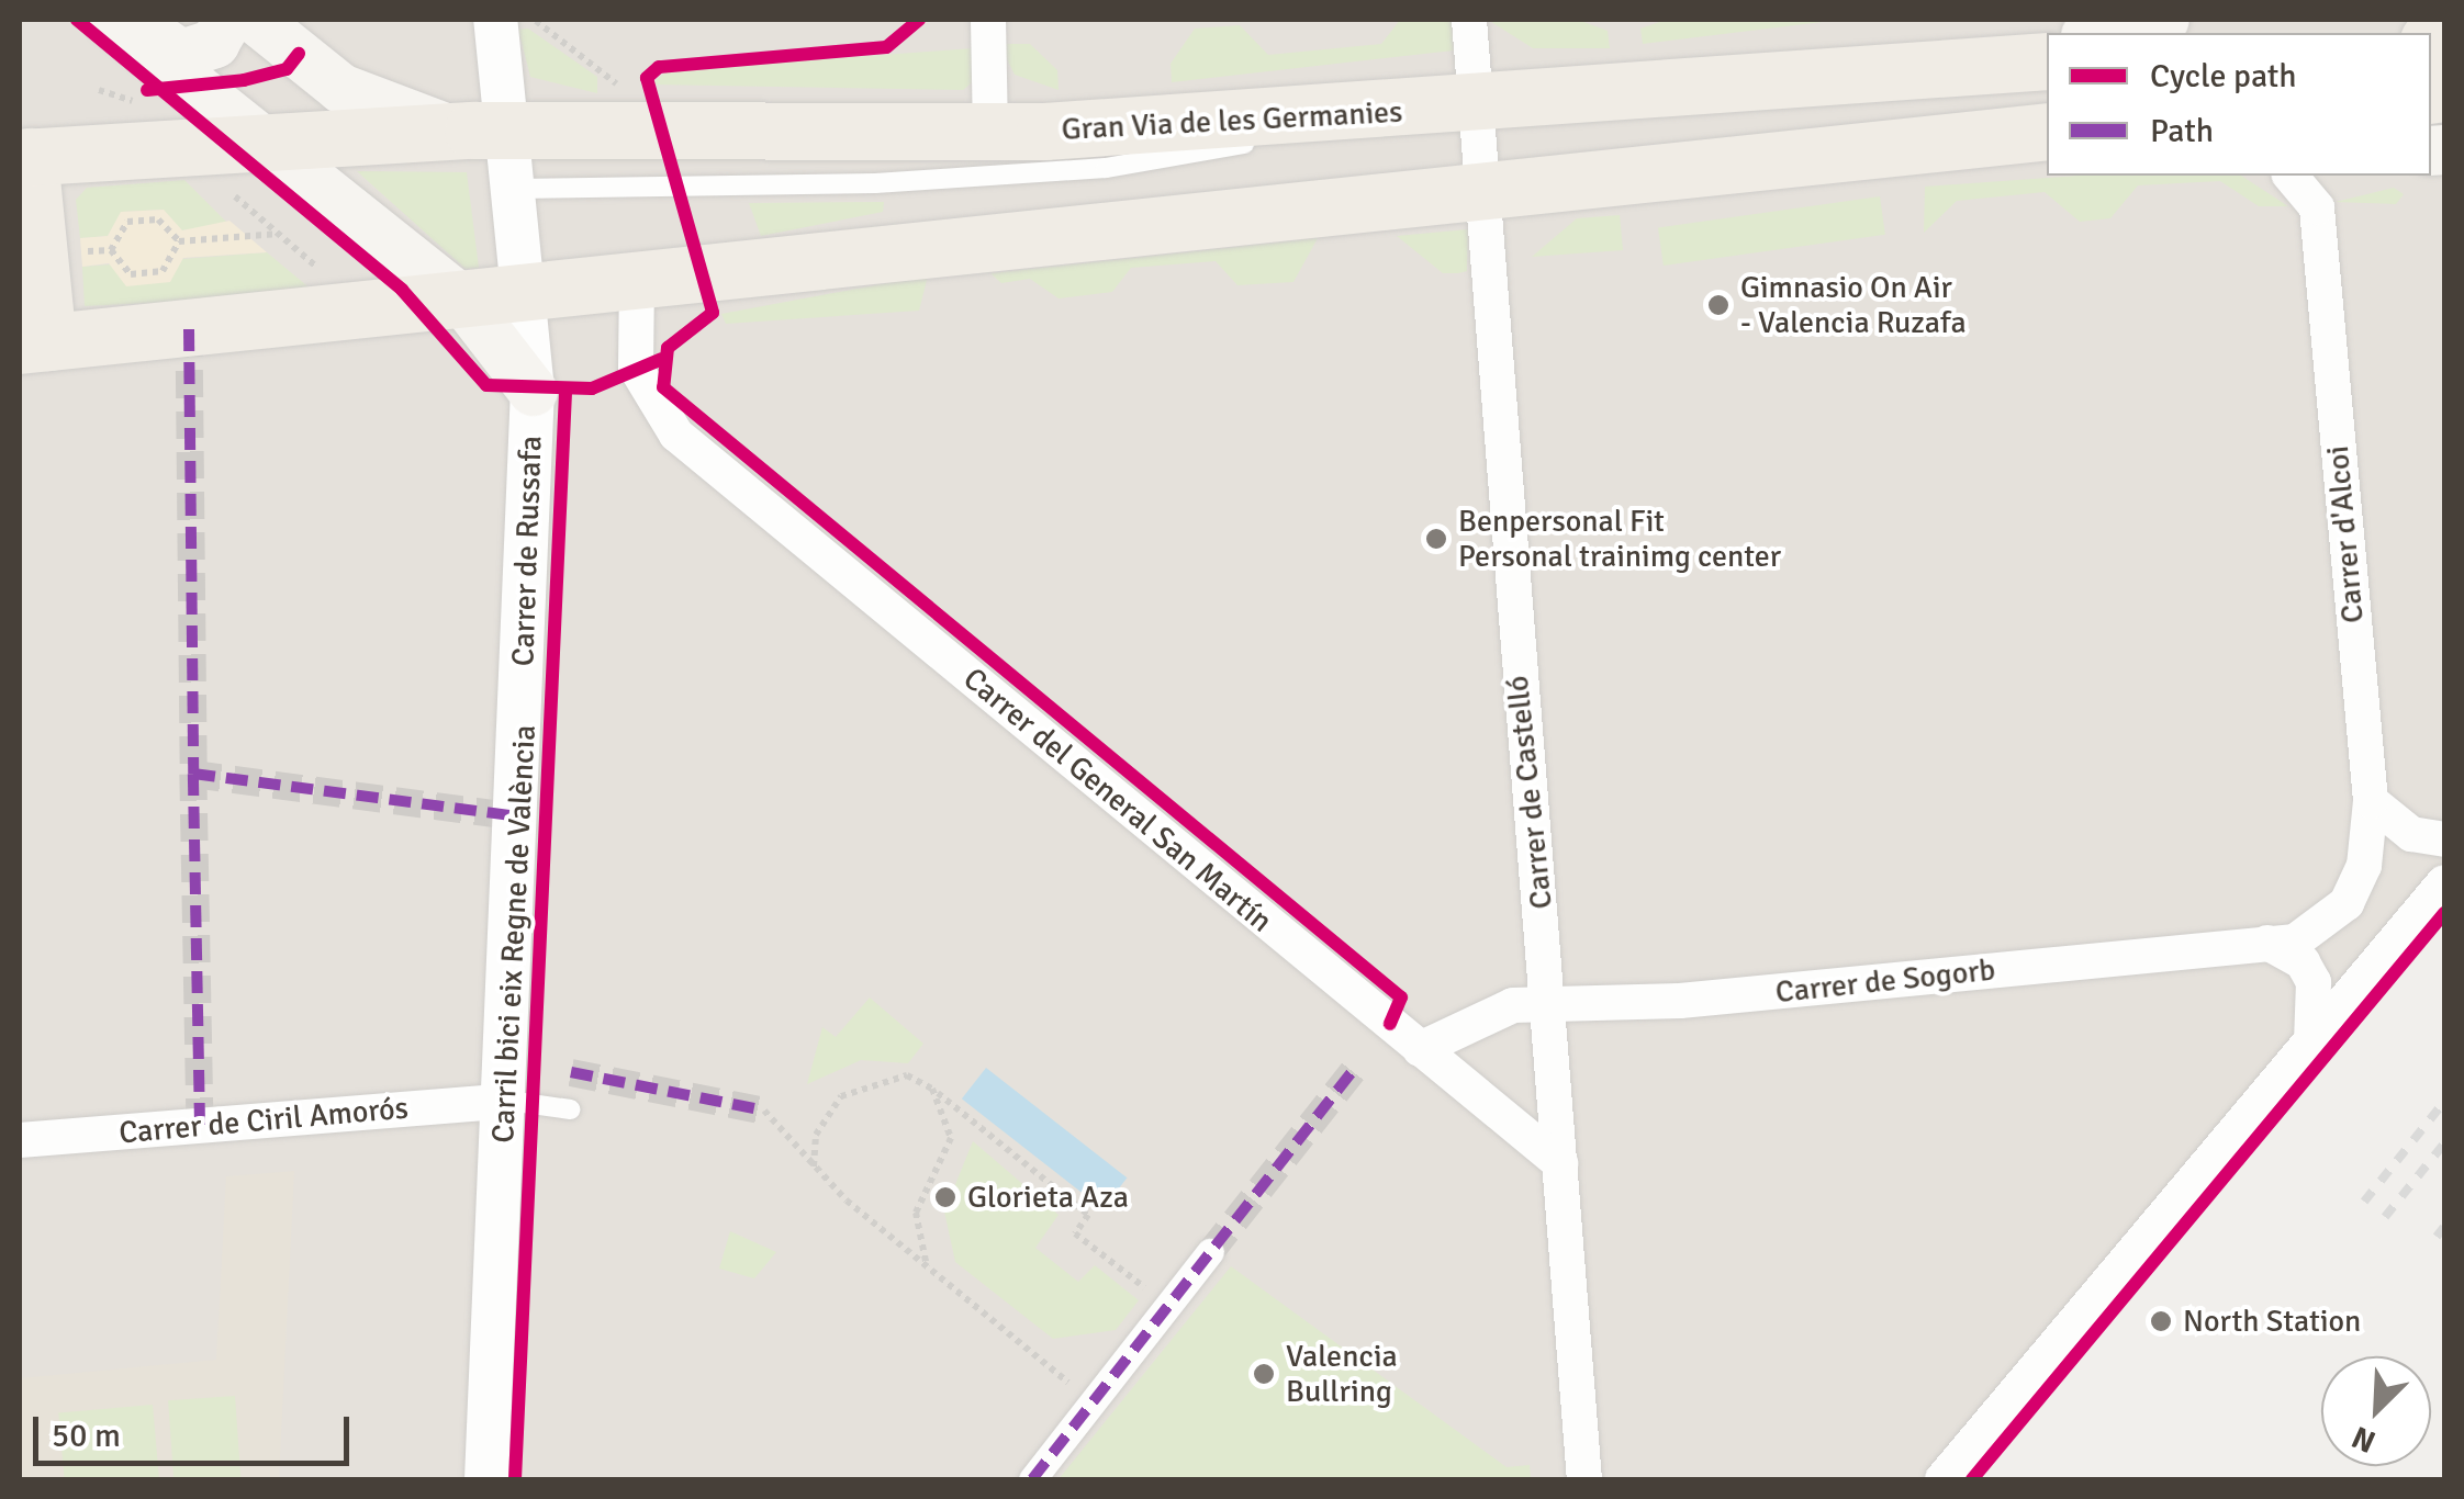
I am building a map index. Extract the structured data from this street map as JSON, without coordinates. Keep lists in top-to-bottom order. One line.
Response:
{"streets":{"main road":["Gran Via de les Germanies"],"street":["Carrer d'Alcoi","Carrer de Russafa","Carrer de Castelló","Carrer del General San Martín","Carrer de Sogorb","Carrer de Ciril Amorós"],"cycle path":["Carril bici eix Regne de València"]},"crossings":[["Gran Via de les Germanies","Carrer de Russafa"],["Gran Via de les Germanies","Carrer de Castelló"],["Carrer d'Alcoi","Carrer de Sogorb"],["Carrer de Russafa","Carrer de Ciril Amorós"],["Carrer de Castelló","Carrer del General San Martín"],["Carrer de Castelló","Carrer de Sogorb"],["Carrer del General San Martín","Carrer de Sogorb"]],"places":["Gimnasio On Air - Valencia Ruzafa","Benpersonal Fit Personal trainimg center","Glorieta Aza","North Station","Valencia Bullring"],"legend":["Cycle path","Path"],"scale_bar":"50 m","north":"bottom left"}
